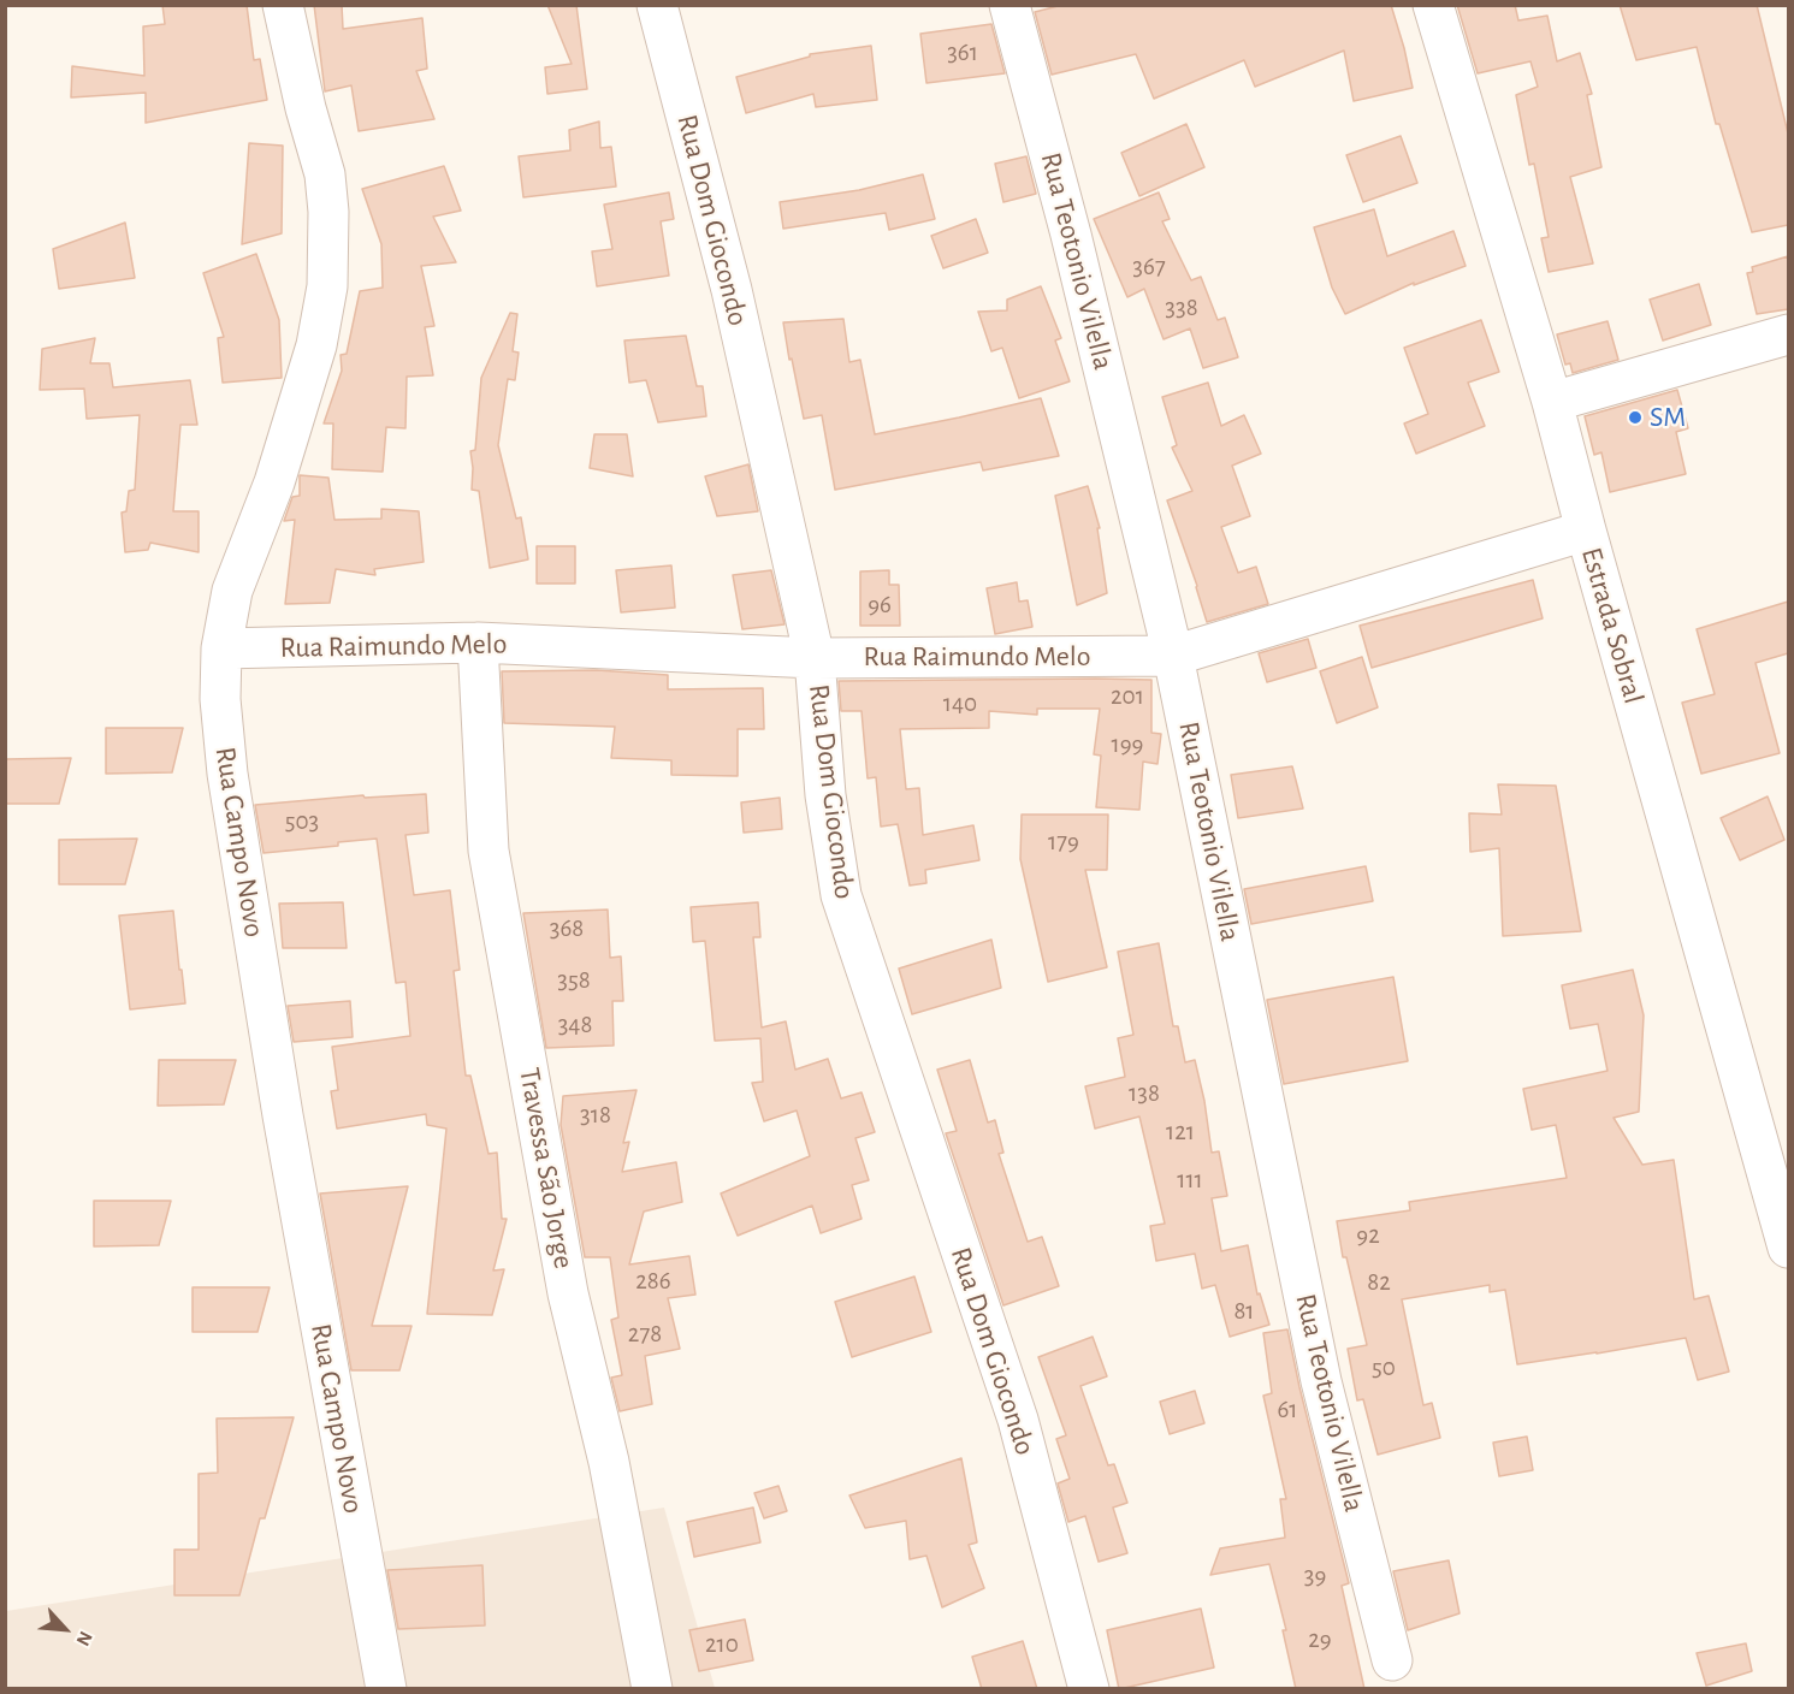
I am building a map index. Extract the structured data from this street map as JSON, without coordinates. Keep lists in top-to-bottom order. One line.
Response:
{"streets":{"street":["Rua Dom Giocondo","Rua Teotonio Vilella","Estrada Sobral","Rua Raimundo Melo","Rua Campo Novo","Travessa São Jorge"]},"crossings":[["Rua Dom Giocondo","Rua Raimundo Melo"],["Rua Teotonio Vilella","Rua Raimundo Melo"],["Estrada Sobral","Rua Raimundo Melo"],["Rua Raimundo Melo","Rua Campo Novo"],["Rua Raimundo Melo","Travessa São Jorge"]],"places":["SM"],"house_numbers":["361","367","338","96","201","140","199","503","179","368","358","348","138","318","121","111","92","286","82","81","278","50","61","39","29","210"],"north":"bottom right"}
